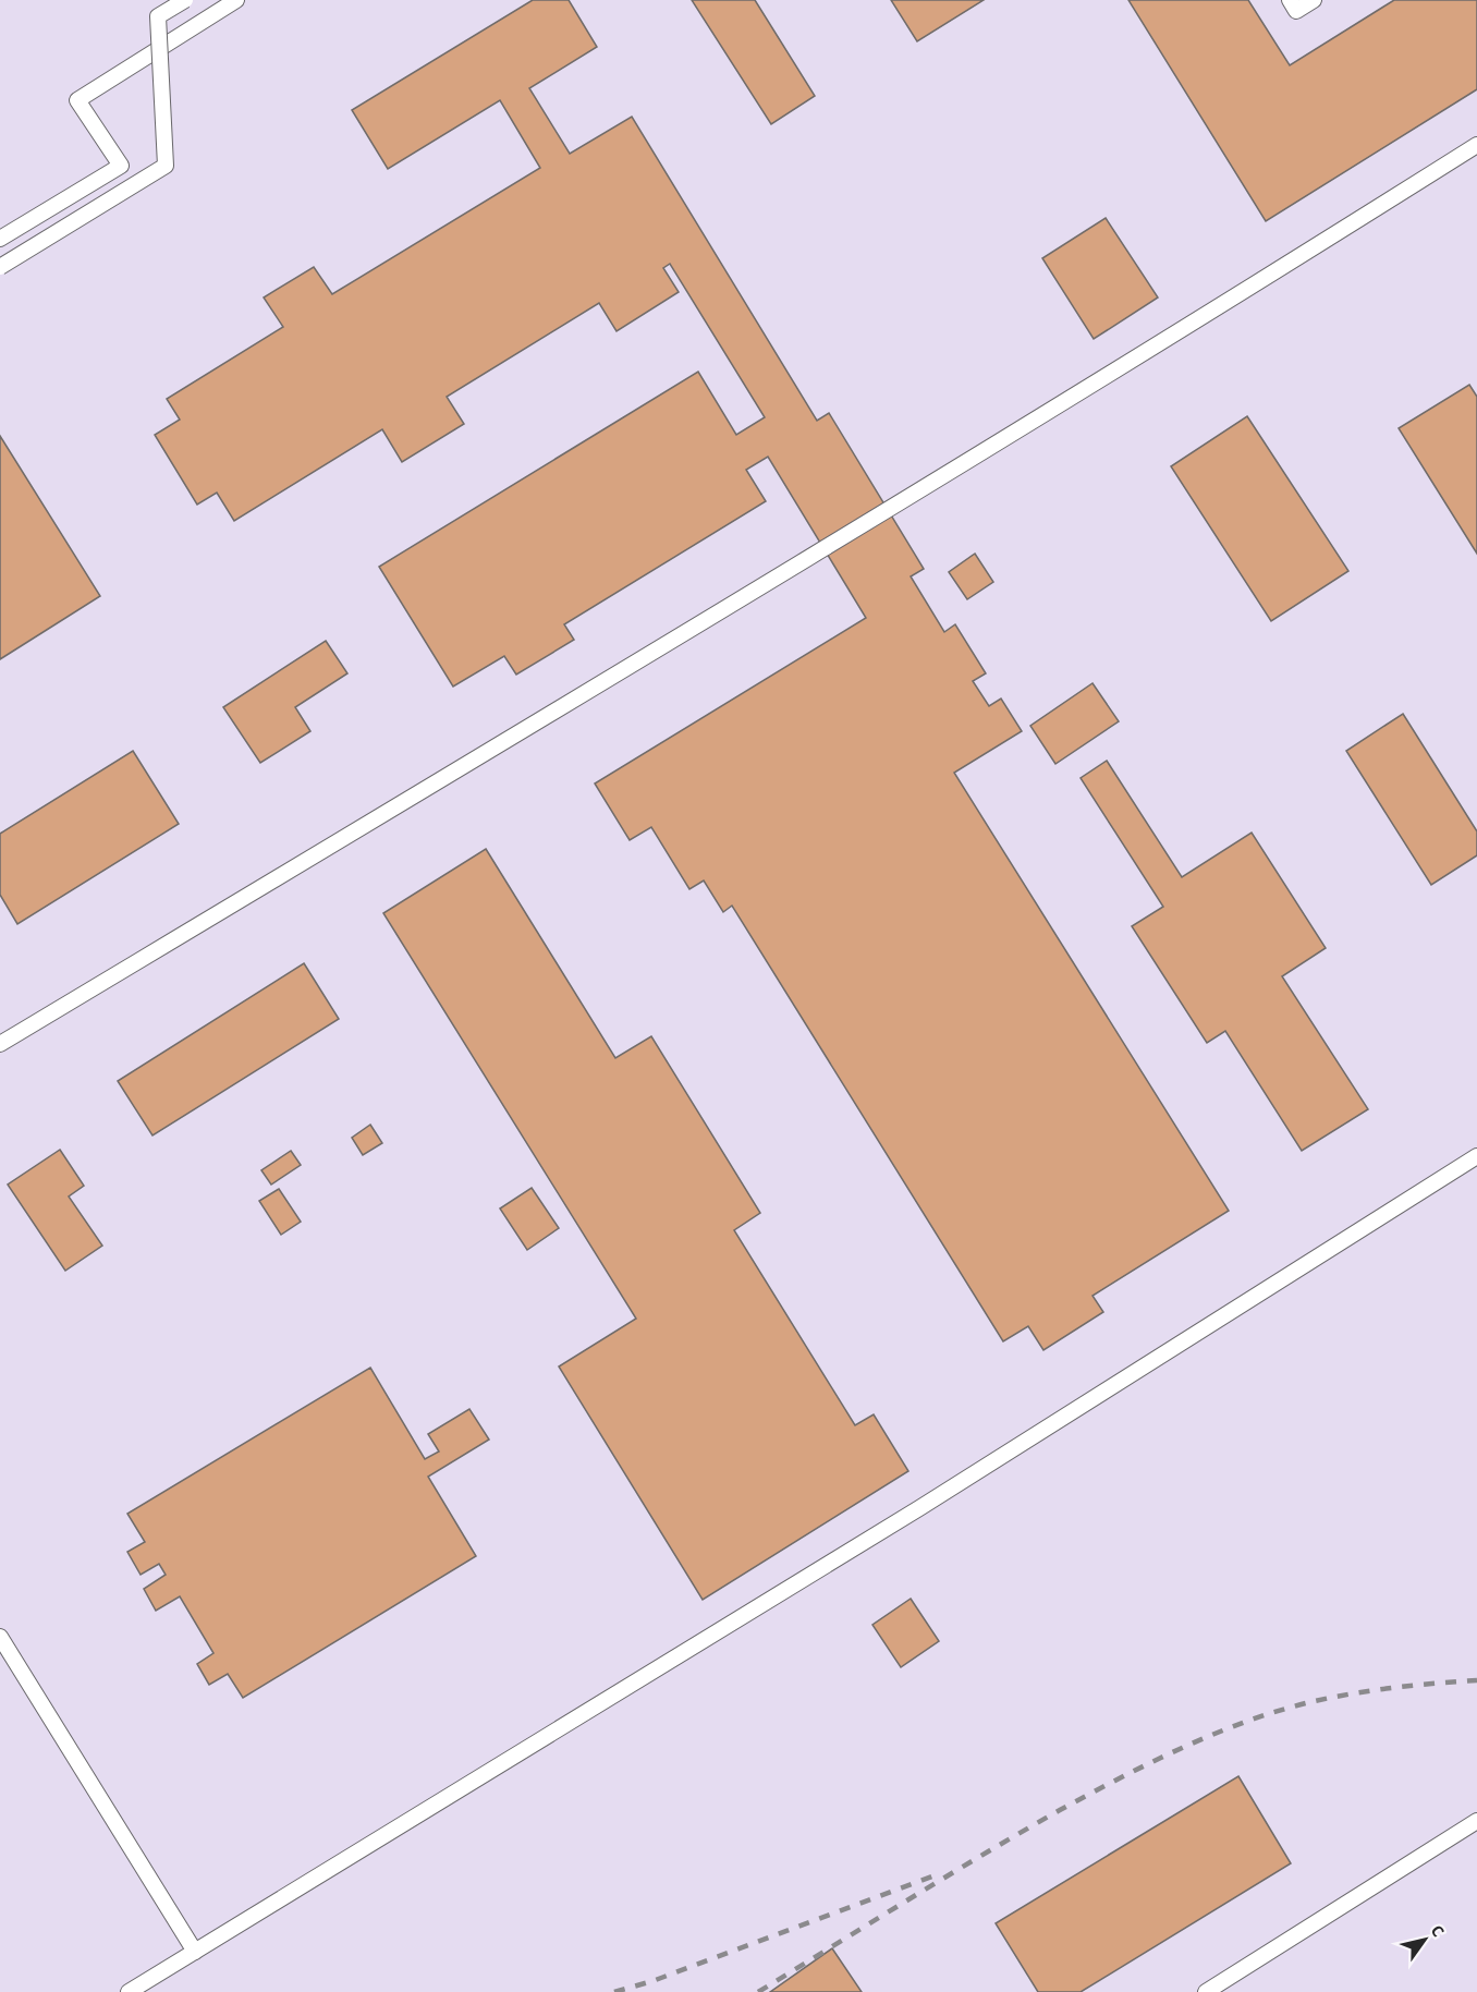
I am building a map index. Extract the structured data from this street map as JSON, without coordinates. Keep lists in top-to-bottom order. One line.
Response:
{"north":"top right"}
